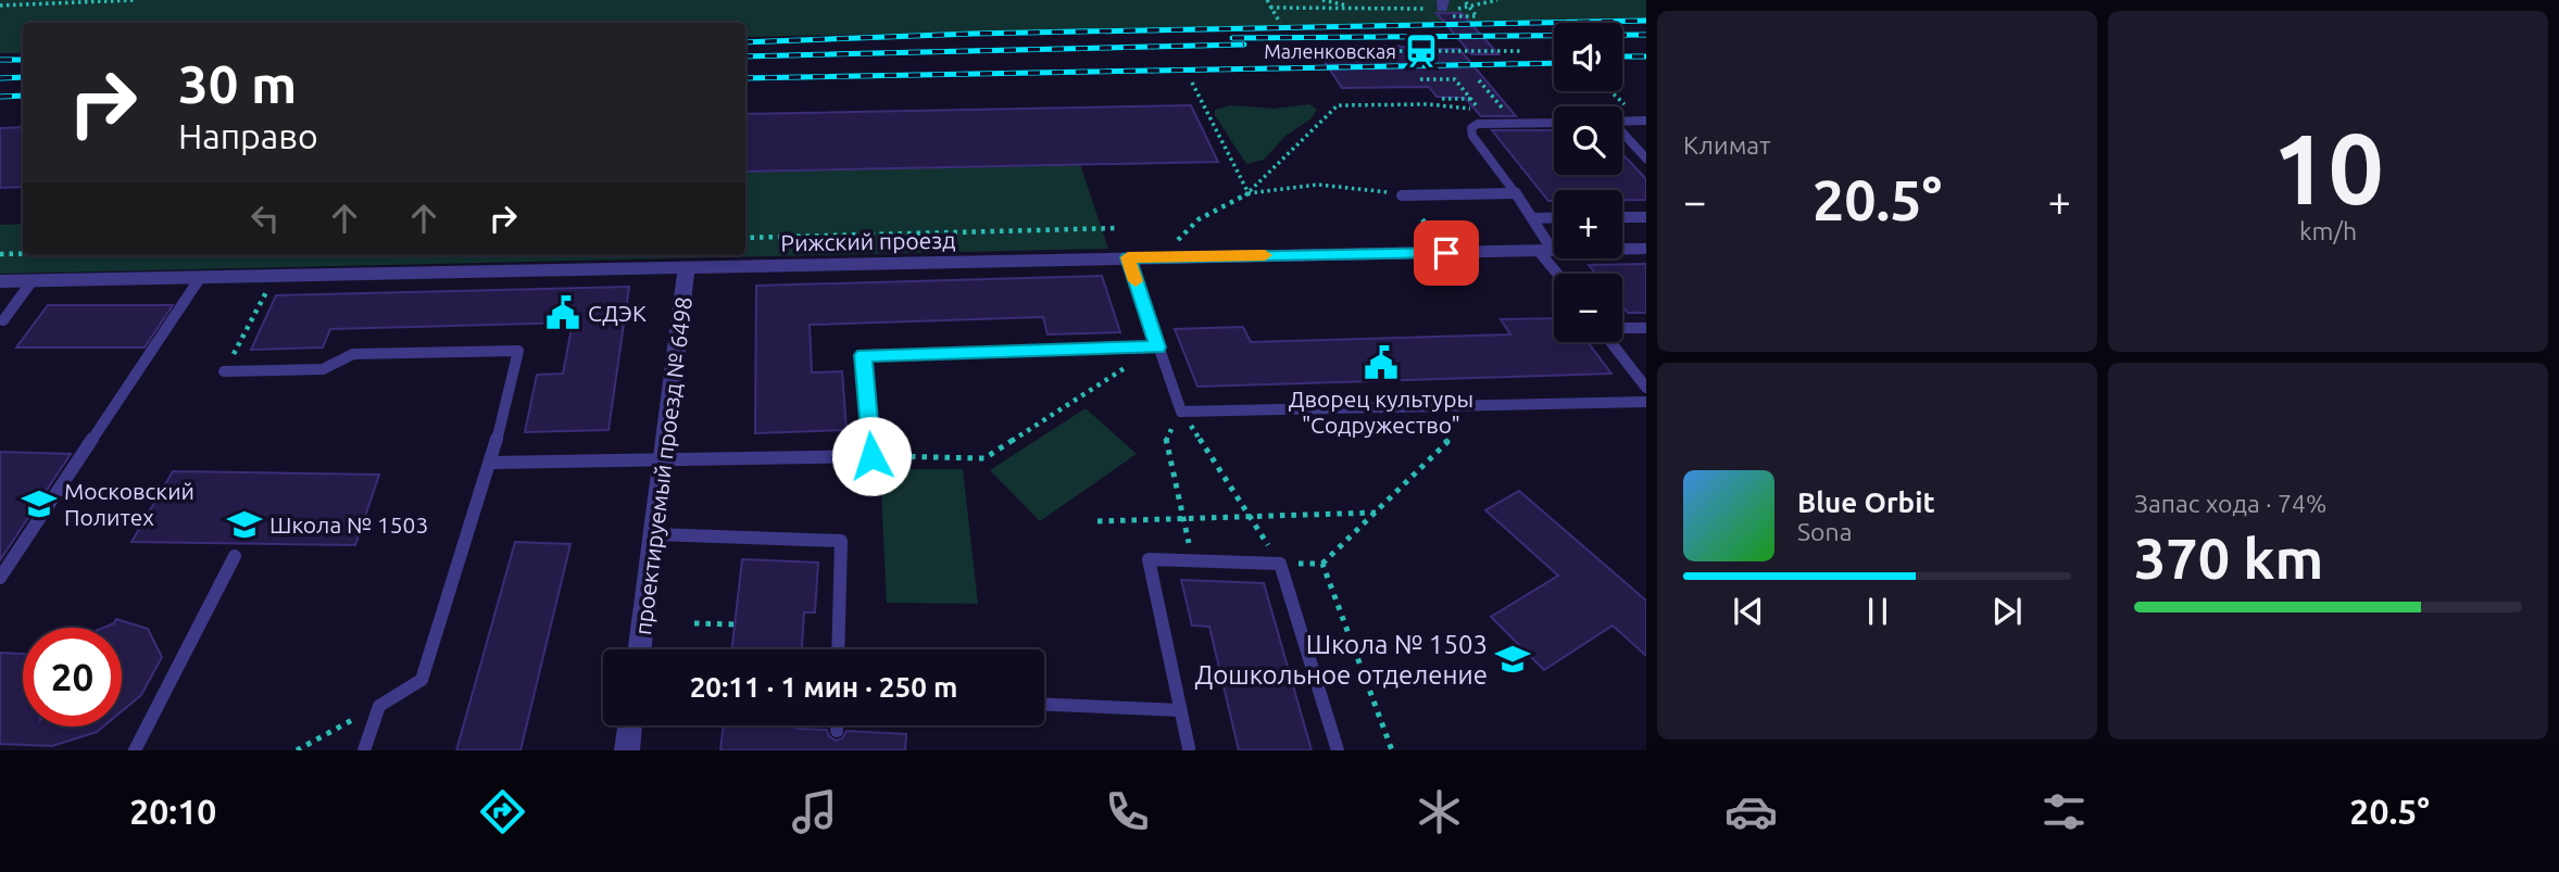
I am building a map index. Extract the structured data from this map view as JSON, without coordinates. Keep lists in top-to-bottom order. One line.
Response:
{"streets":{"street":["Рижский проезд","проектируемый проезд № 6498"]},"crossings":[["Рижский проезд","проектируемый проезд № 6498"]],"places":{"station":["Маленковская"],"public building":["СДЭК","Дворец культуры \"Содружество\""],"school or university":["Московский Политех","Школа № 1503","Школа № 1503 Дошкольное отделение"]},"page":{"tile":["Климат",["10","km/h"],["Запас хода · 74%","370 km"]],"map_buttons":["+","−"],"turn":["30 m","Направо"],"heat":["−","20.5°","+"],"song":["Blue Orbit","Sona"],"limit":"20","trip":"20:11 · 1 мин · 250 m","tabs":["20:10","20.5°"]}}
